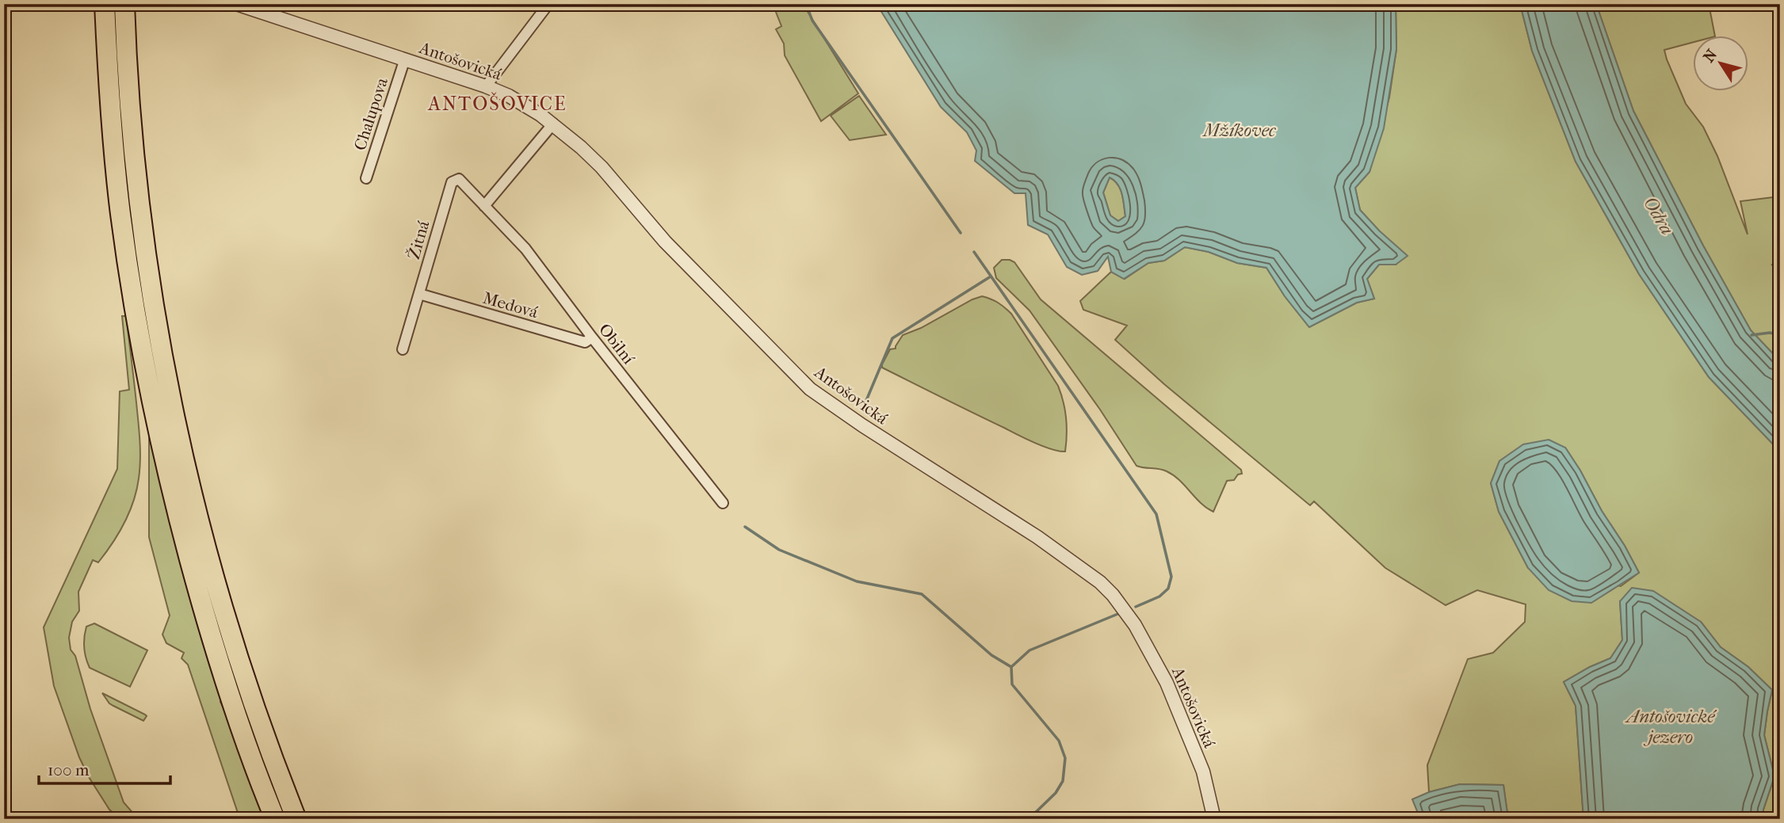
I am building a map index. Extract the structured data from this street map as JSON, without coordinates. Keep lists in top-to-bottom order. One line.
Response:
{"streets":{"street":["Antošovická","Chalupova","Žitná","Medová","Obilní"]},"crossings":[["Antošovická","Chalupova"],["Žitná","Medová"],["Žitná","Obilní"],["Medová","Obilní"]],"districts":["ANTOŠOVICE"],"water":["Mžíkovec","Odra","Antošovické jezero"],"scale_bar":"100 m","north":"top left"}
